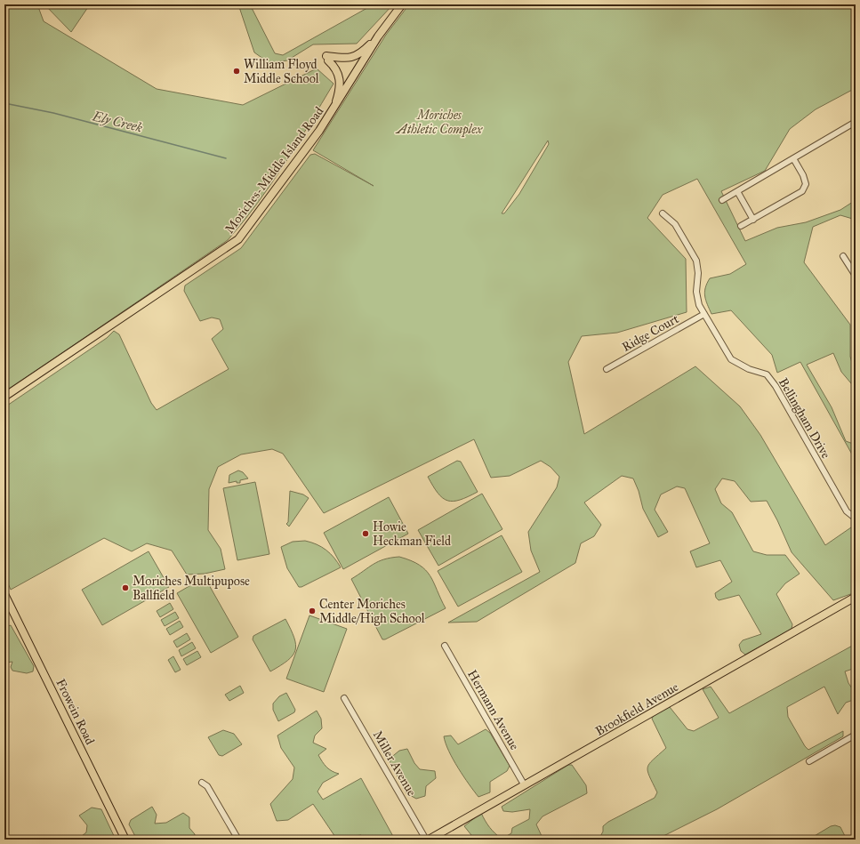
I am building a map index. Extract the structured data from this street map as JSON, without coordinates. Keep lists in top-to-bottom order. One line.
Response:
{"streets":{"main road":["Moriches-Middle Island Road","Brookfield Avenue","Frowein Road"],"street":["Ridge Court","Bellingham Drive","Hermann Avenue","Miller Avenue"]},"crossings":[["Ridge Court","Bellingham Drive"],["Brookfield Avenue","Hermann Avenue"]],"water":["Ely Creek"],"parks":["Moriches Athletic Complex"],"places":["William Floyd Middle School","Howie Heckman Field","Moriches Multipupose Ballfield","Center Moriches Middle/High School"]}
